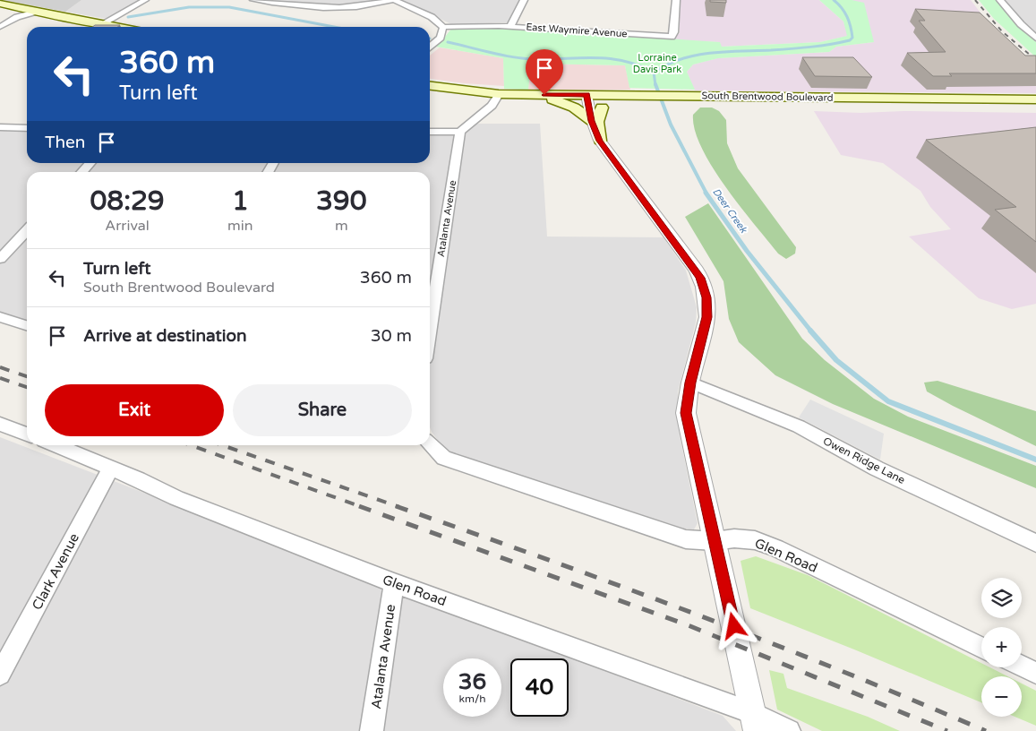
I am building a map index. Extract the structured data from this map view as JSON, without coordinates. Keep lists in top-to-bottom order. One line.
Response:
{"streets":{"main road":["South Brentwood Boulevard"],"street":["East Waymire Avenue","Atalanta Avenue","Owen Ridge Lane","Glen Road","Clark Avenue"]},"crossings":[["Atalanta Avenue","Glen Road"],["Glen Road","Clark Avenue"]],"water":["Deer Creek"],"parks":["Lorraine Davis Park"],"page":{"turn":["360 m","Turn left"],"then":"Then","eta":["08:29","Arrival","1","min","390","m"],"list":[{"name":"Turn left","note":"South Brentwood Boulevard","value":"360 m"},{"name":"Arrive at destination","value":"30 m"}],"buttons":["Exit","Share"],"map_buttons":["+","−"],"speed":"36 km/h","limit":"40"}}
